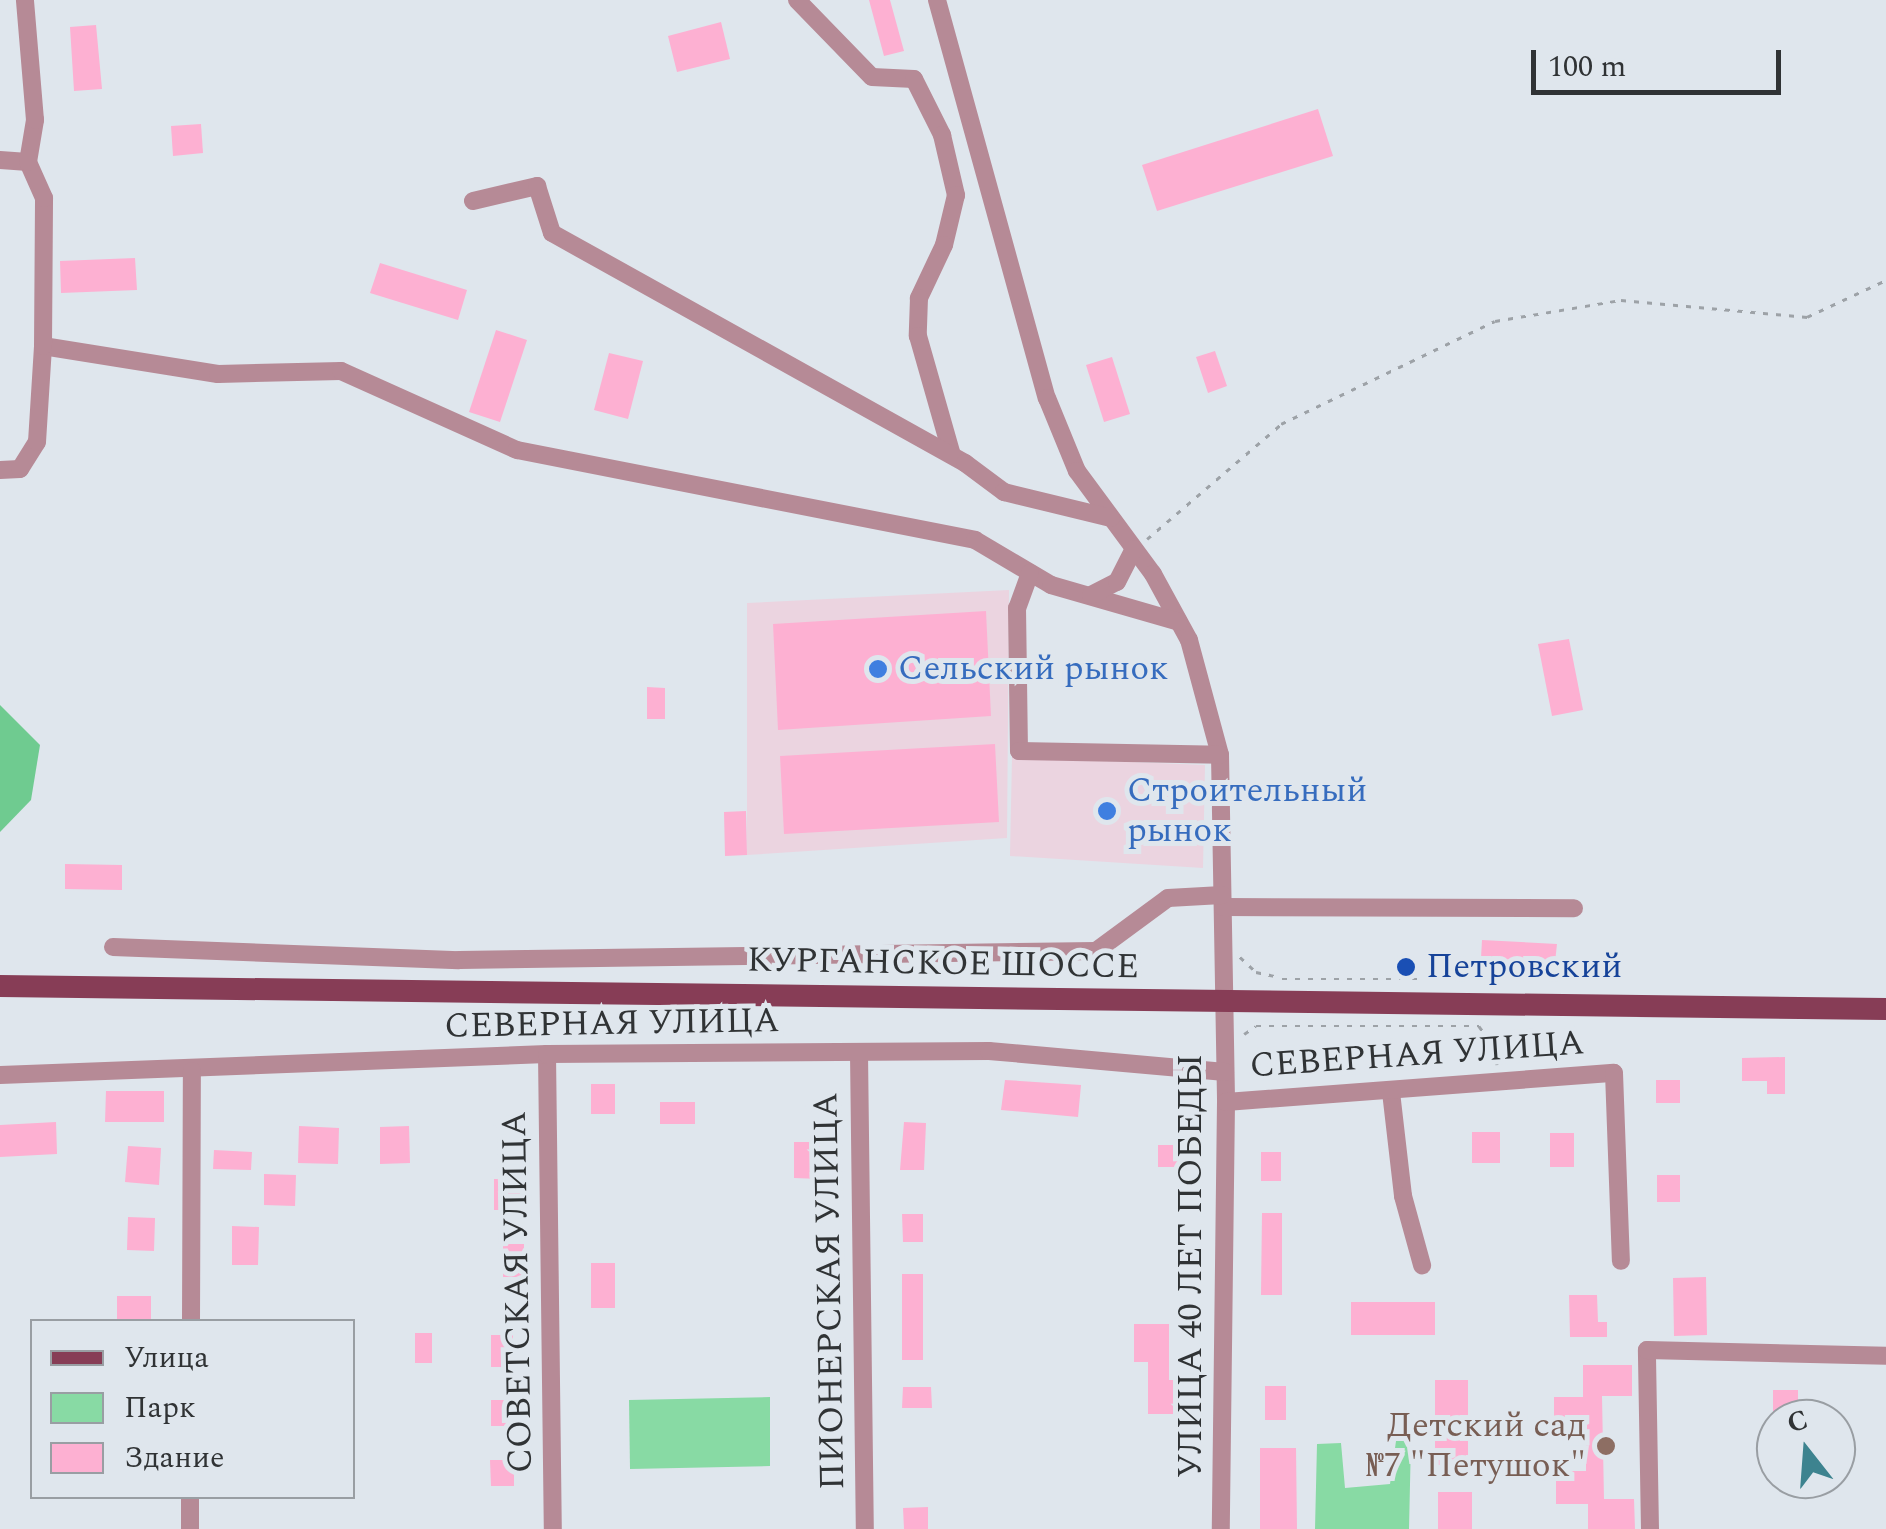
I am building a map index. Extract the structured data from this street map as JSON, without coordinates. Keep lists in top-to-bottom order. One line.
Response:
{"streets":{"main road":["КУРГАНСКОЕ ШОССЕ"],"street":["СЕВЕРНАЯ УЛИЦА","УЛИЦА 40 ЛЕТ ПОБЕДЫ","ПИОНЕРСКАЯ УЛИЦА","СОВЕТСКАЯ УЛИЦА"]},"crossings":[["КУРГАНСКОЕ ШОССЕ","УЛИЦА 40 ЛЕТ ПОБЕДЫ"],["СЕВЕРНАЯ УЛИЦА","УЛИЦА 40 ЛЕТ ПОБЕДЫ"],["СЕВЕРНАЯ УЛИЦА","ПИОНЕРСКАЯ УЛИЦА"],["СЕВЕРНАЯ УЛИЦА","СОВЕТСКАЯ УЛИЦА"]],"places":["Сельский рынок","Строительный рынок","Петровский","Детский сад №7 \"Петушок\""],"legend":["Улица","Парк","Здание"],"scale_bar":"100 m","north":"top"}
